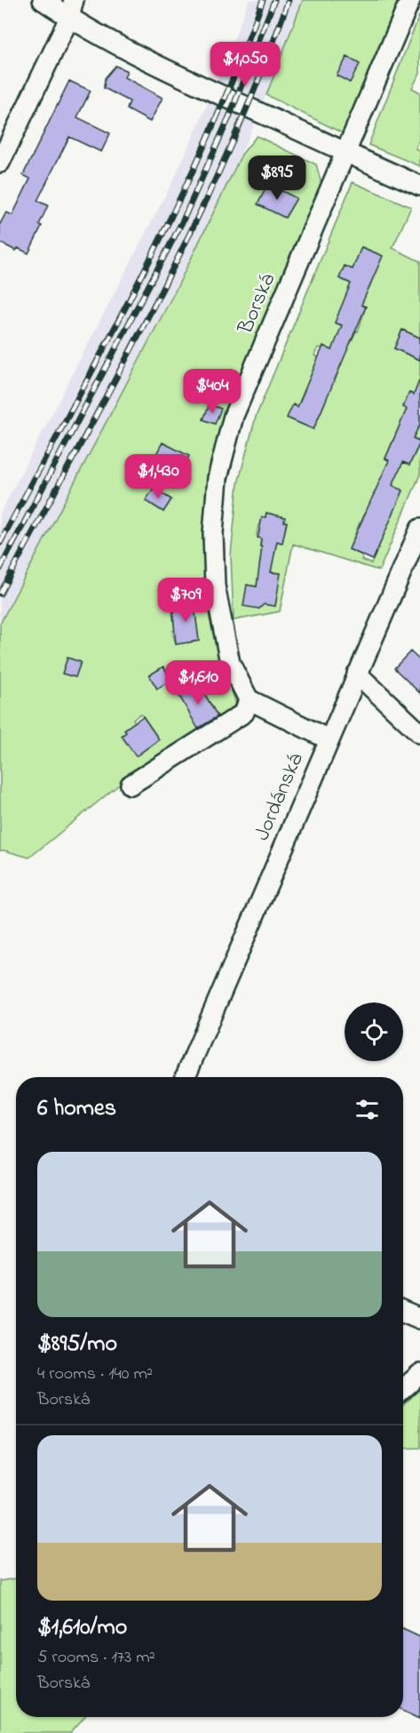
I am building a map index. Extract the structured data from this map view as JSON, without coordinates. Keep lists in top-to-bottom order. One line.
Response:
{"streets":{"street":["Borská","Jordánská"]},"page":{"price":["$1,050","$895","$404","$1,430","$709","$1,610"],"heading":"6 homes","list":[{"name":"$895/mo","note":"4 rooms · 140 m² · Borská"},{"name":"$1,610/mo","note":"5 rooms · 173 m² · Borská"}]}}
